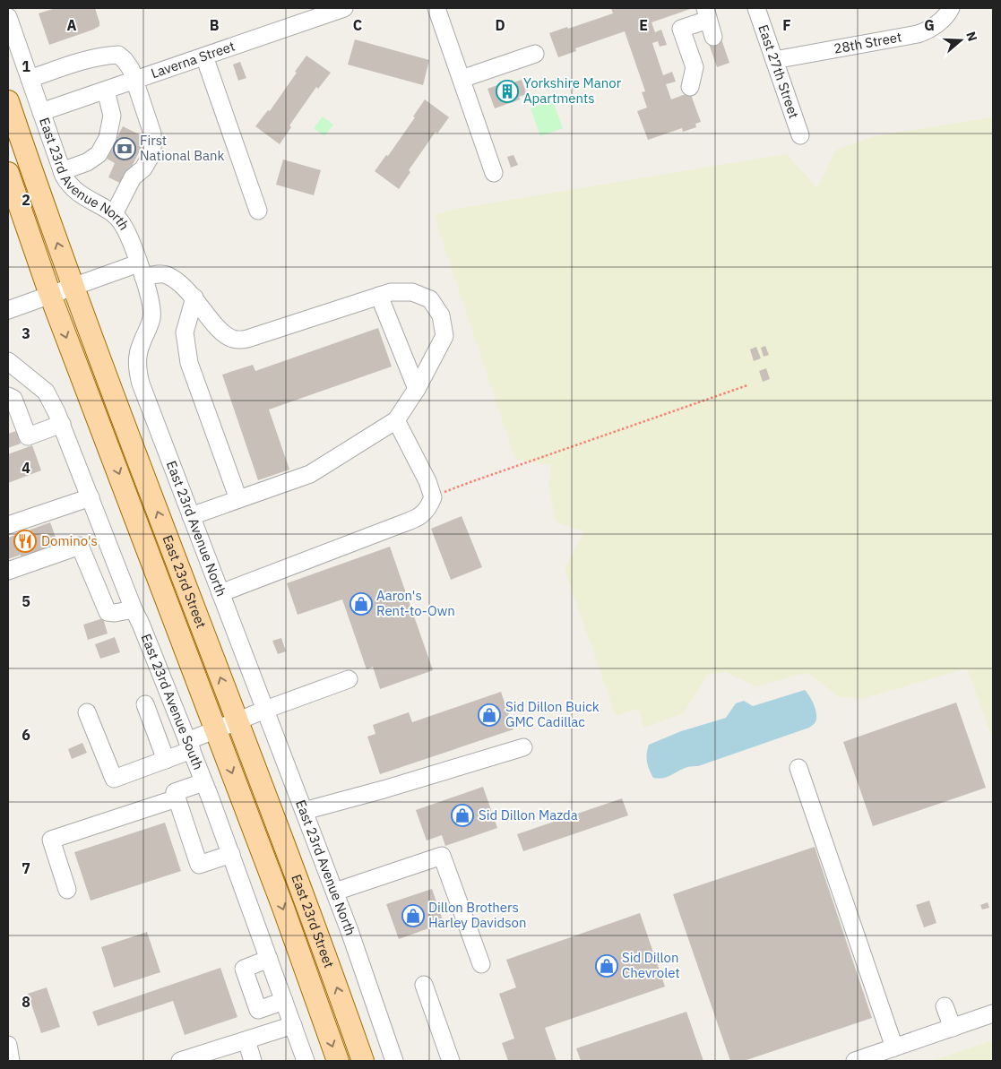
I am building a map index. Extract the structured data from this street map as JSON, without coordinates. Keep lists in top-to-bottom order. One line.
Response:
{"streets":{"main road":["East 23rd Street"],"street":["28th Street","Laverna Street","East 27th Street","East 23rd Avenue North","East 23rd Avenue South"]},"crossings":[["28th Street","East 27th Street"],["Laverna Street","East 23rd Avenue North"]],"places":{"building":["Yorkshire Manor Apartments"],"bank":["First National Bank"],"restaurant":["Domino's"],"shop":["Aaron's Rent-to-Own","Sid Dillon Buick GMC Cadillac","Sid Dillon Mazda","Dillon Brothers Harley Davidson","Sid Dillon Chevrolet"]},"north":"right","grid":{"columns":["A","B","C","D","E","F","G"],"rows":["1","2","3","4","5","6","7","8"]}}
